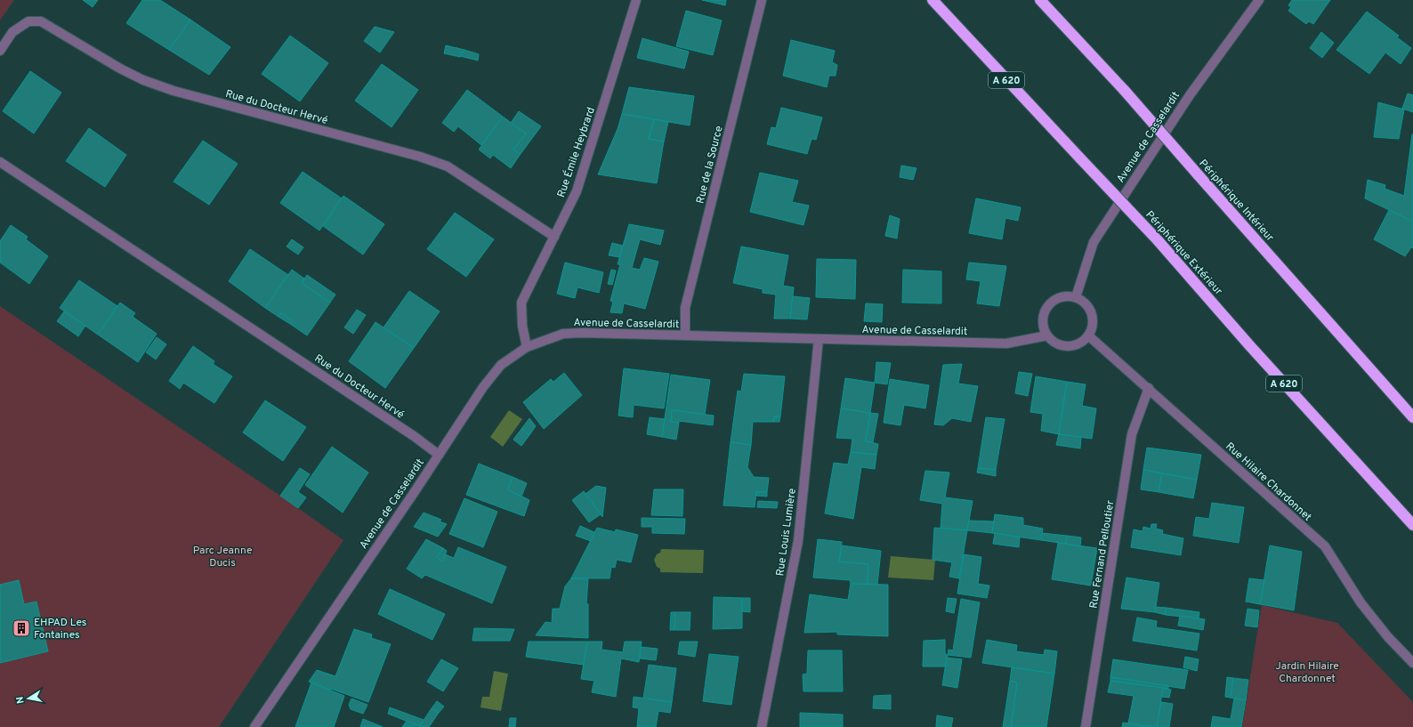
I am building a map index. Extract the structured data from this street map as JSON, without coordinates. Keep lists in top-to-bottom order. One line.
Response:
{"streets":{"highway":["A 620","Périphérique Intérieur","Périphérique Extérieur"],"street":["Rue du Docteur Hervé","Avenue de Casselardit","Rue Émile Heybrard","Rue de la Source","Rue Hilaire Chardonnet","Rue Louis Lumière","Rue Fernand Pelloutier"]},"crossings":[["Rue du Docteur Hervé","Avenue de Casselardit"],["Rue du Docteur Hervé","Rue Émile Heybrard"],["Avenue de Casselardit","Rue Émile Heybrard"],["Avenue de Casselardit","Rue de la Source"],["Avenue de Casselardit","Rue Hilaire Chardonnet"],["Avenue de Casselardit","Rue Louis Lumière"],["Rue Hilaire Chardonnet","Rue Fernand Pelloutier"]],"parks":["Parc Jeanne Ducis","Jardin Hilaire Chardonnet"],"places":{"building":["EHPAD Les Fontaines"]},"north":"left"}
